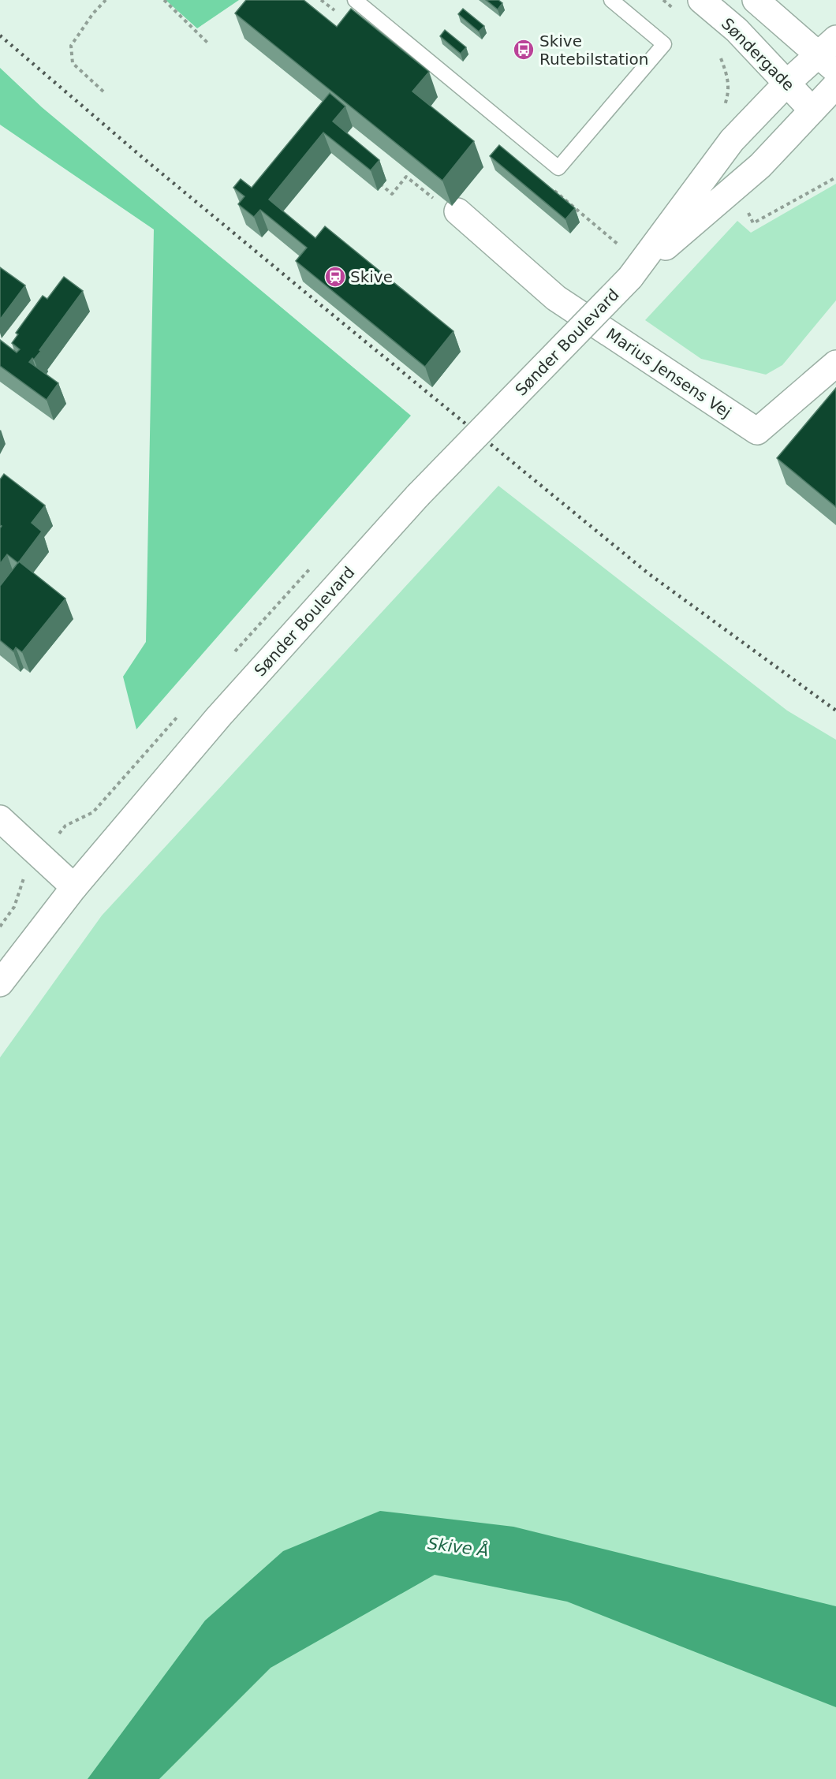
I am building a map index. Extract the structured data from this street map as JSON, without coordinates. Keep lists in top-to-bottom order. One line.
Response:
{"streets":{"street":["Søndergade","Sønder Boulevard","Marius Jensens Vej"]},"crossings":[["Søndergade","Sønder Boulevard"]],"water":["Skive Å"],"places":{"bus stop":["Skive Rutebilstation"],"station":["Skive"]}}
